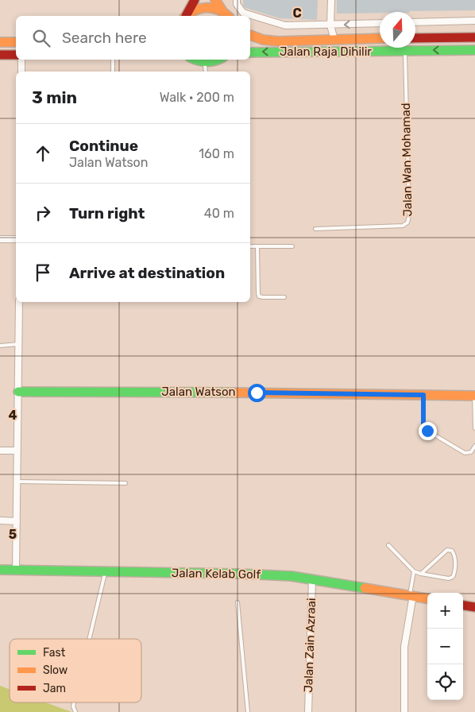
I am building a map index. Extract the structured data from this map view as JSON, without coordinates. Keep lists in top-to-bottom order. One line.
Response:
{"streets":{"street":["Jalan Raja Dihilir","Jalan Watson","Jalan Kelab Golf","Jalan Zain Azraai"],"lane":["Jalan Wan Mohamad"]},"crossings":[["Jalan Raja Dihilir","Jalan Wan Mohamad"],["Jalan Kelab Golf","Jalan Zain Azraai"]],"legend":["Fast","Slow","Jam"],"north":"top","page":{"search":"Search here","heading":["3 min","Walk · 200 m"],"list":[["Continue","Jalan Watson","160 m"],["Turn right","40 m"],"Arrive at destination"],"map_buttons":["+","−"]},"grid":{"columns":["C"],"rows":["4","5"]}}
